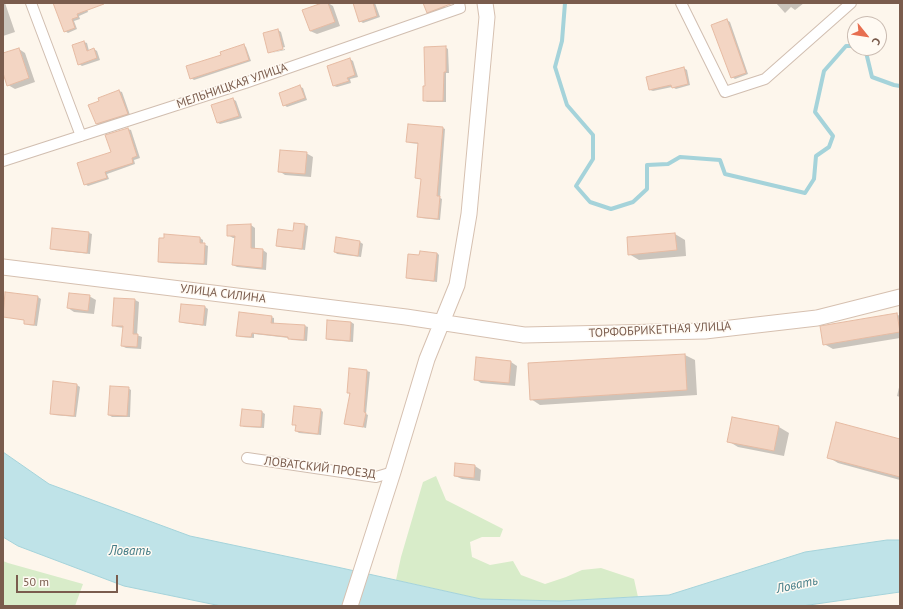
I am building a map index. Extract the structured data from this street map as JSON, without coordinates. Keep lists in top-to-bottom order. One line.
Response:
{"streets":{"street":["МЕЛЬНИЦКАЯ УЛИЦА","УЛИЦА СИЛИНА","ТОРФОБРИКЕТНАЯ УЛИЦА","ЛОВАТСКИЙ ПРОЕЗД"]},"crossings":[["УЛИЦА СИЛИНА","ТОРФОБРИКЕТНАЯ УЛИЦА"]],"water":["Ловать"],"scale_bar":"50 m","north":"bottom right"}
